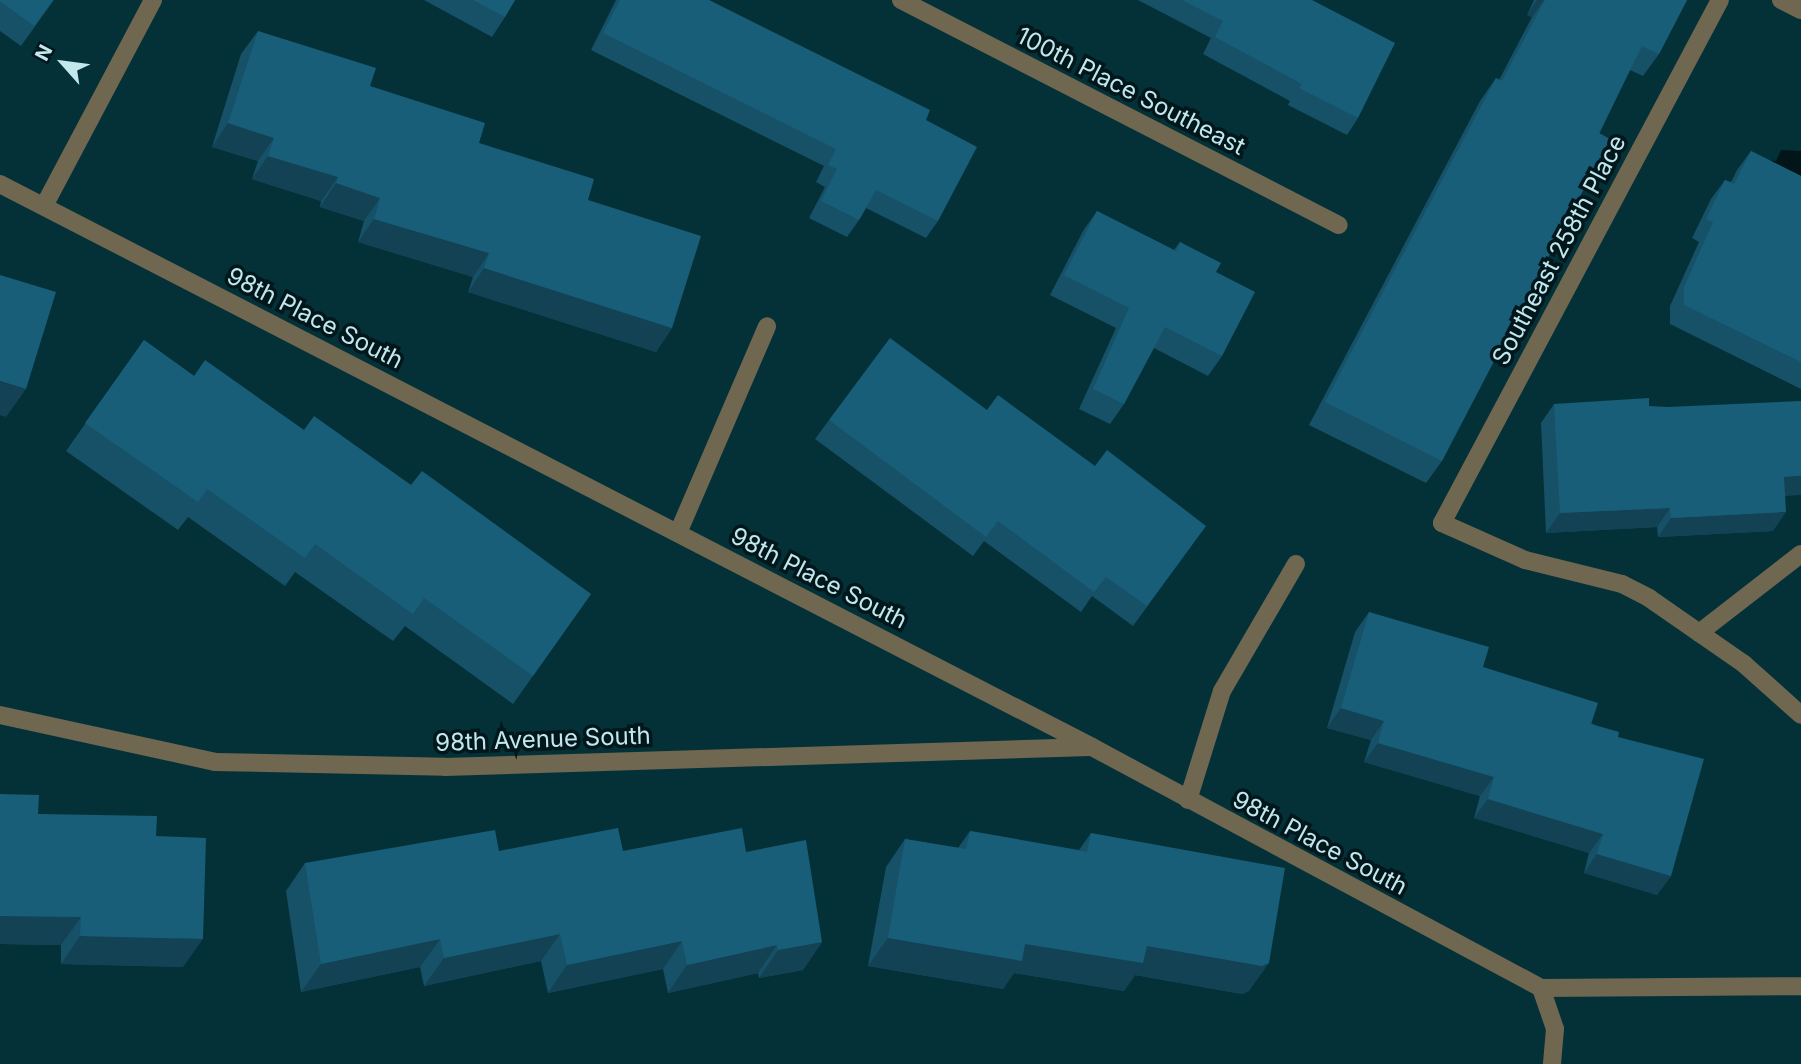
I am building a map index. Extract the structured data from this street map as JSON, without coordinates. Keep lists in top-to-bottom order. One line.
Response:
{"streets":{"street":["100th Place Southeast","Southeast 258th Place","98th Place South","98th Avenue South"]},"crossings":[["98th Place South","98th Avenue South"]],"north":"top left"}
